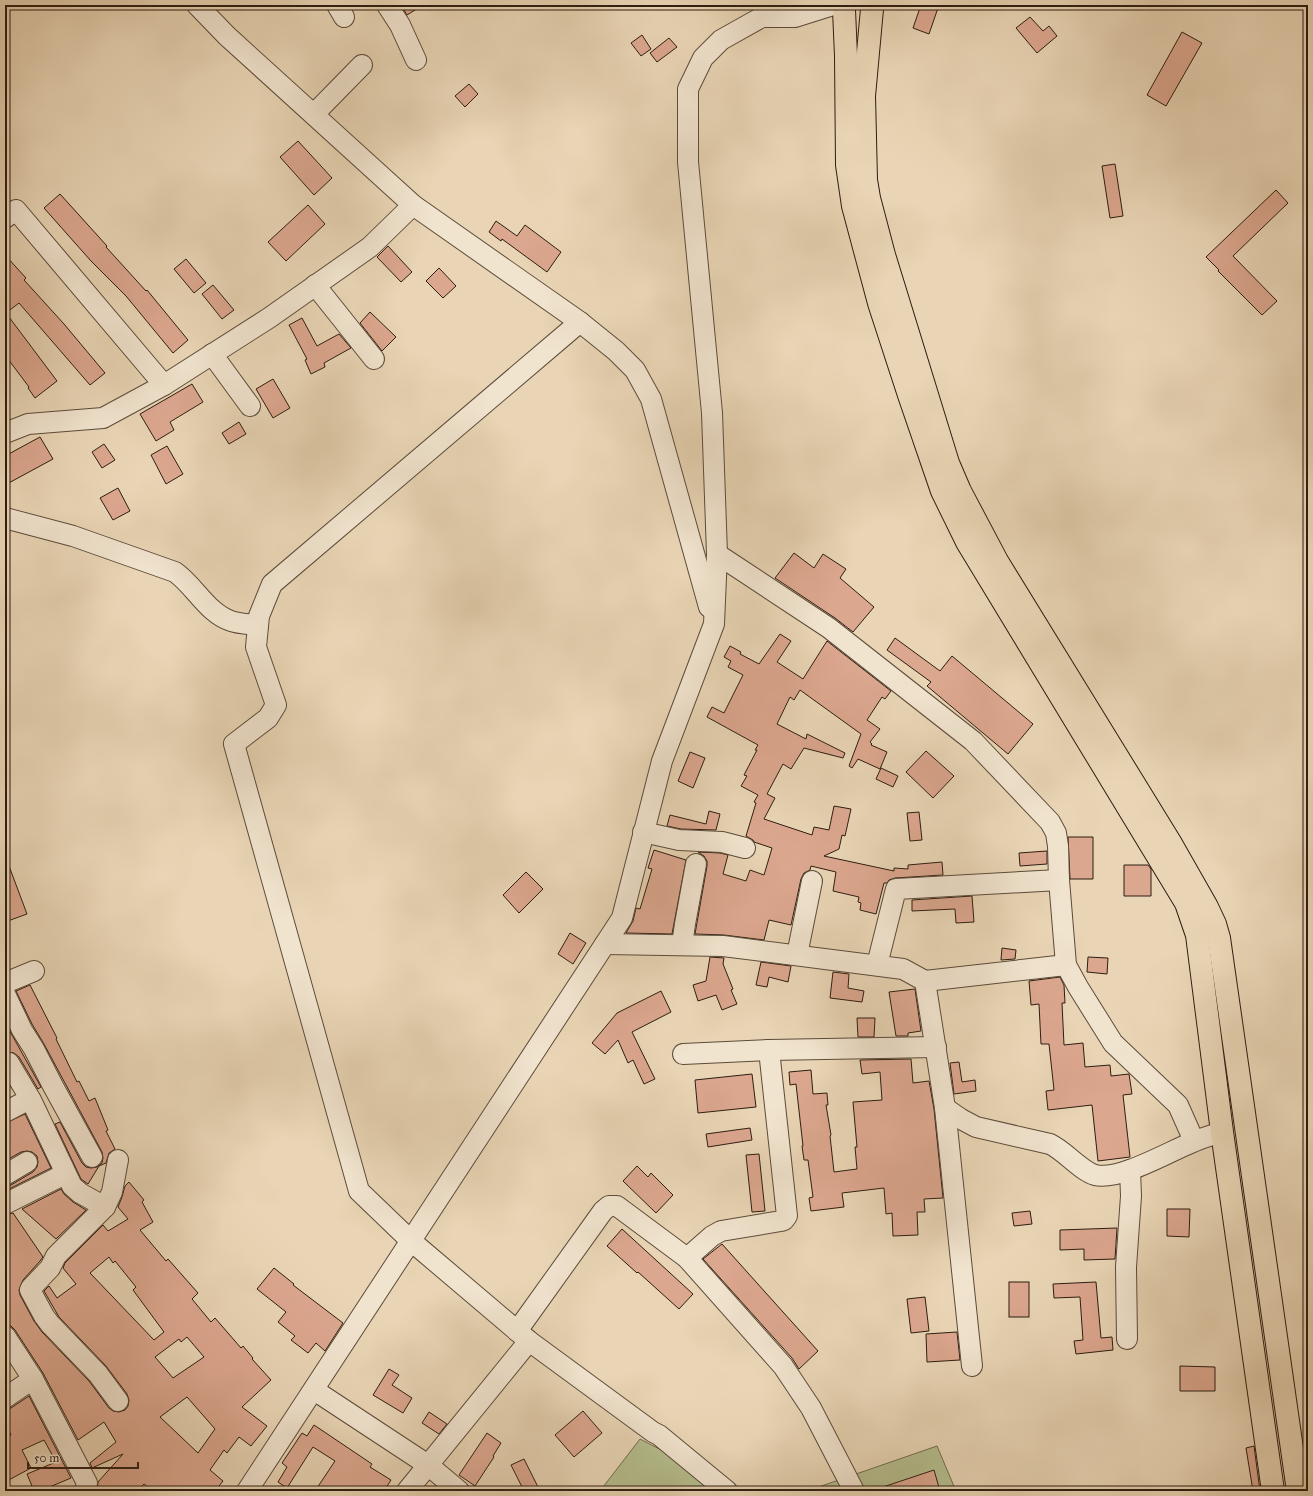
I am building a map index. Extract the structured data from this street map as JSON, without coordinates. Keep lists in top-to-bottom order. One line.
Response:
{"scale_bar":"50 m"}
